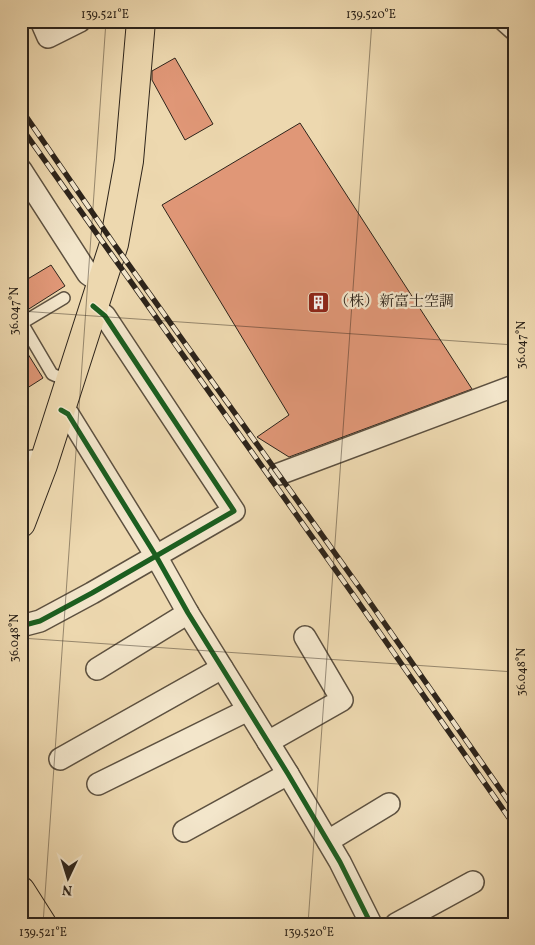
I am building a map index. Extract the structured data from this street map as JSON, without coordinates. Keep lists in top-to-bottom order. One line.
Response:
{"places":{"building":["（株）新富士空調"]},"north":"bottom","coordinates":["139.521°E","139.520°E","36.047°N","36.048°N"]}
